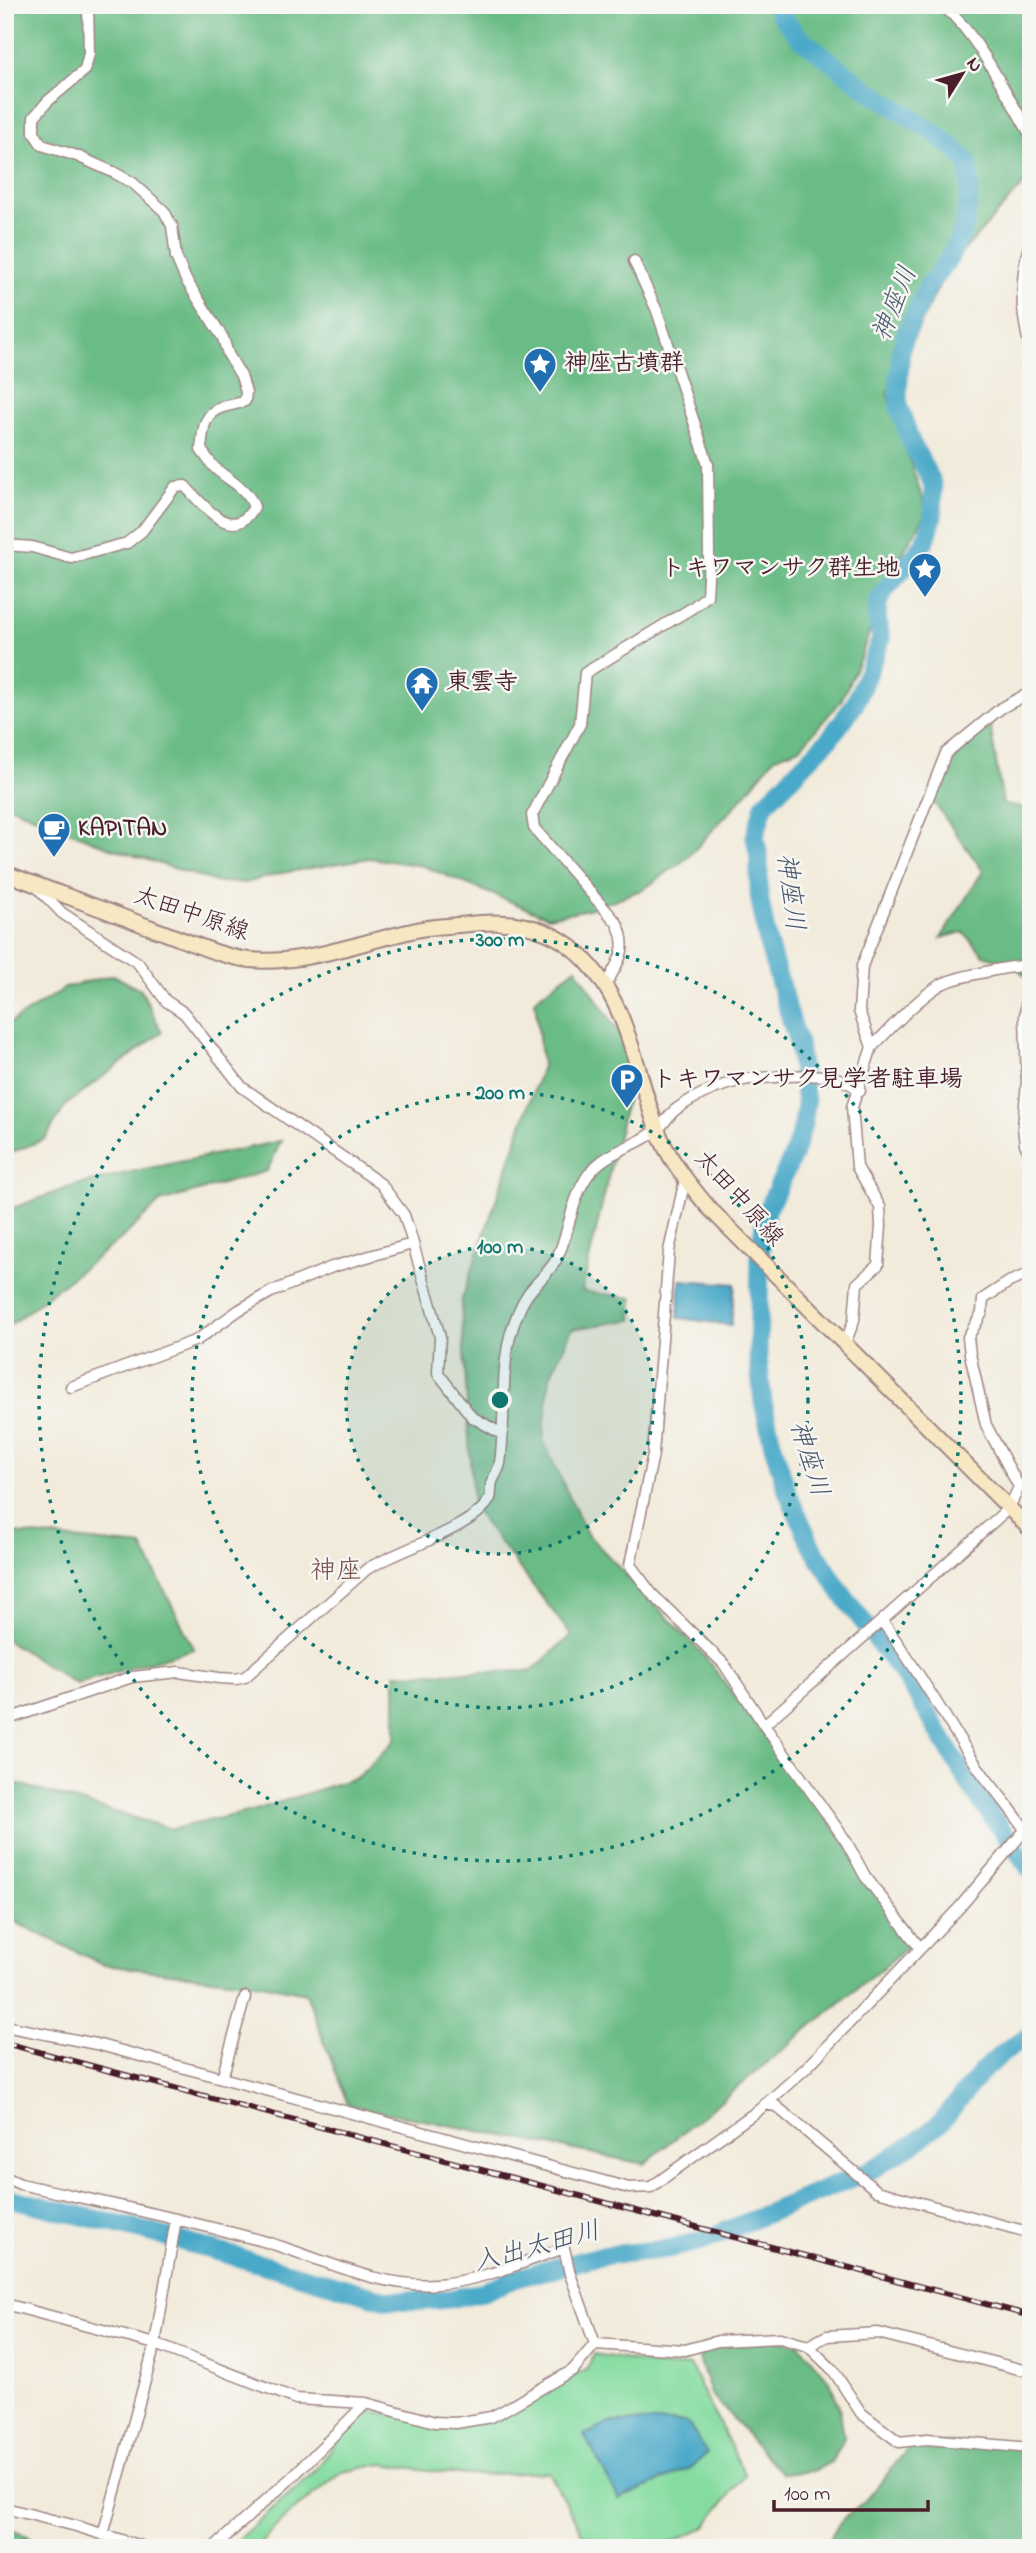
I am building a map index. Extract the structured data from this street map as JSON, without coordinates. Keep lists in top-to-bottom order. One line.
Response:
{"streets":{"main road":["太田中原線"]},"districts":["神座"],"water":["神座川","入出太田川"],"places":{"place":["神座古墳群","トキワマンサク群生地"],"temple":["東雲寺"],"cafe":["KAPITAN"],"parking":["トキワマンサク見学者駐車場"]},"scale_bar":"100 m","north":"top right","rings":["300 m","200 m","100 m"]}
